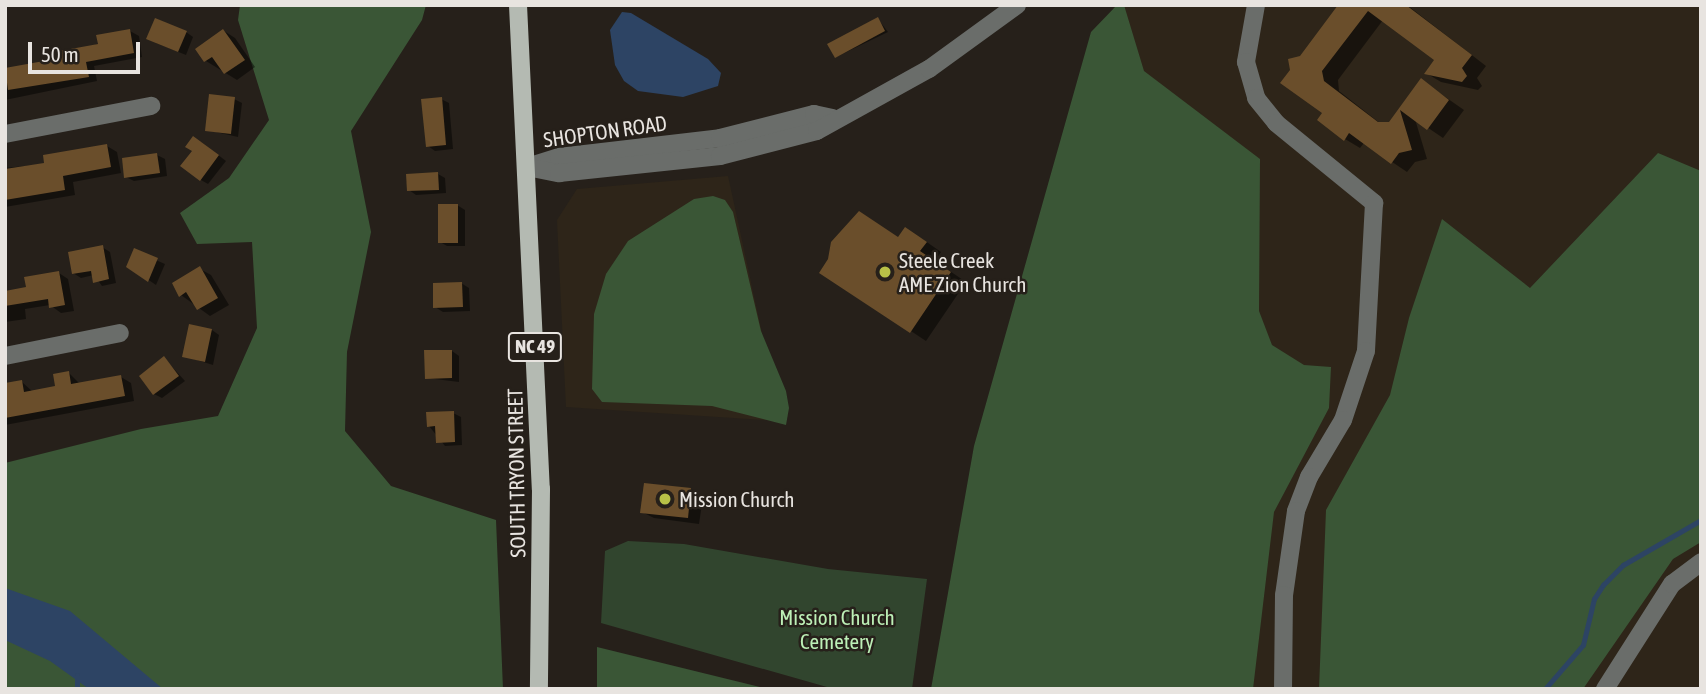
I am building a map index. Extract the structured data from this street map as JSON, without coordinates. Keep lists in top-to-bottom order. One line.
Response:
{"streets":{"main road":["NC 49","SOUTH TRYON STREET"],"street":["SHOPTON ROAD"]},"crossings":[["SHOPTON ROAD","SOUTH TRYON STREET"]],"parks":["Mission Church Cemetery"],"places":["Steele Creek AME Zion Church","Mission Church"],"scale_bar":"50 m"}
